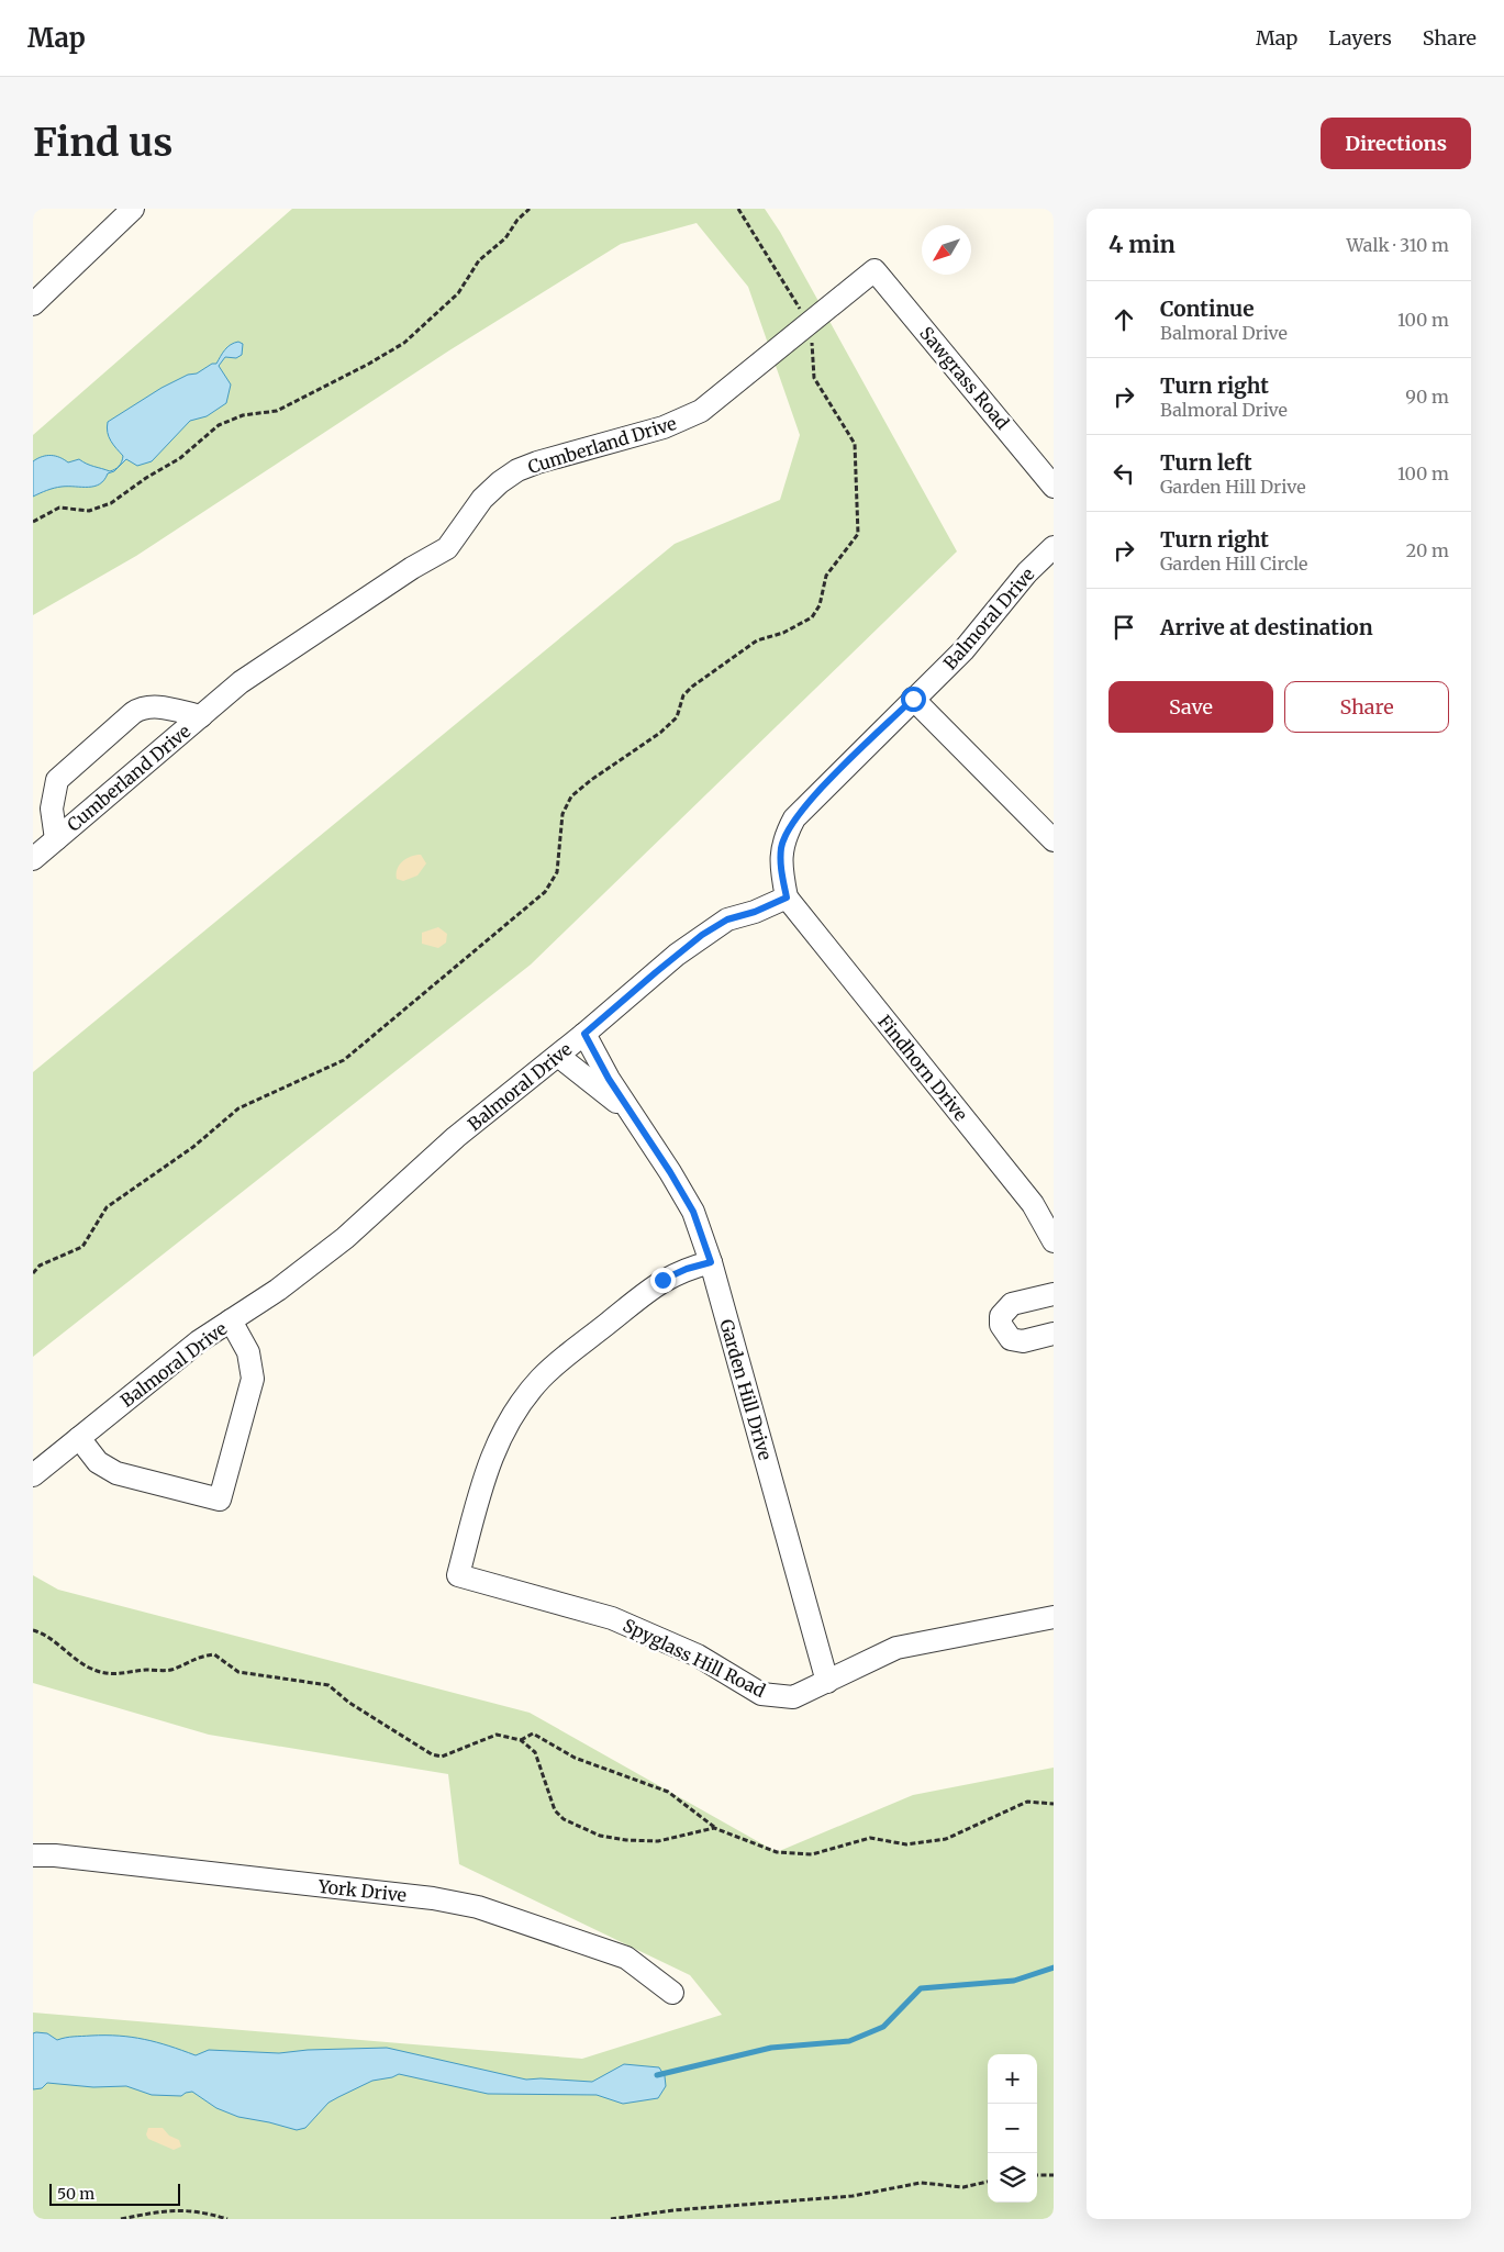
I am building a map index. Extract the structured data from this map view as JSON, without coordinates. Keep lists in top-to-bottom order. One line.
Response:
{"streets":{"street":["Sawgrass Road","Cumberland Drive","Balmoral Drive","Findhorn Drive","Garden Hill Drive","Spyglass Hill Road","York Drive"]},"crossings":[["Sawgrass Road","Cumberland Drive"],["Balmoral Drive","Findhorn Drive"],["Balmoral Drive","Garden Hill Drive"],["Garden Hill Drive","Spyglass Hill Road"]],"scale_bar":"50 m","north":"bottom left","page":{"header":"Map","nav":["Map","Layers","Share"],"buttons":["Directions",["Save","Share"]],"title":"Find us","heading":["4 min","Walk · 310 m"],"list":[["Continue","Balmoral Drive","100 m"],["Turn right","Balmoral Drive","90 m"],["Turn left","Garden Hill Drive","100 m"],["Turn right","Garden Hill Circle","20 m"],"Arrive at destination"],"map_buttons":["+","−"],"scale":"50 m"}}
